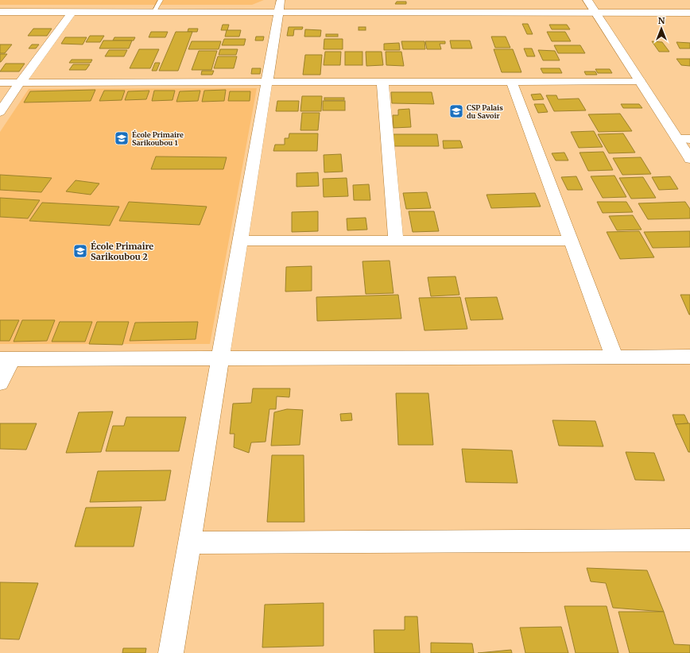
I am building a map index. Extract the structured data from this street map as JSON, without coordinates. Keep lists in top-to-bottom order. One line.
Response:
{"places":{"school or university":["CSP Palais du Savoir","École Primaire Sarikoubou 1","École Primaire Sarikoubou 2"]},"north":"top"}
